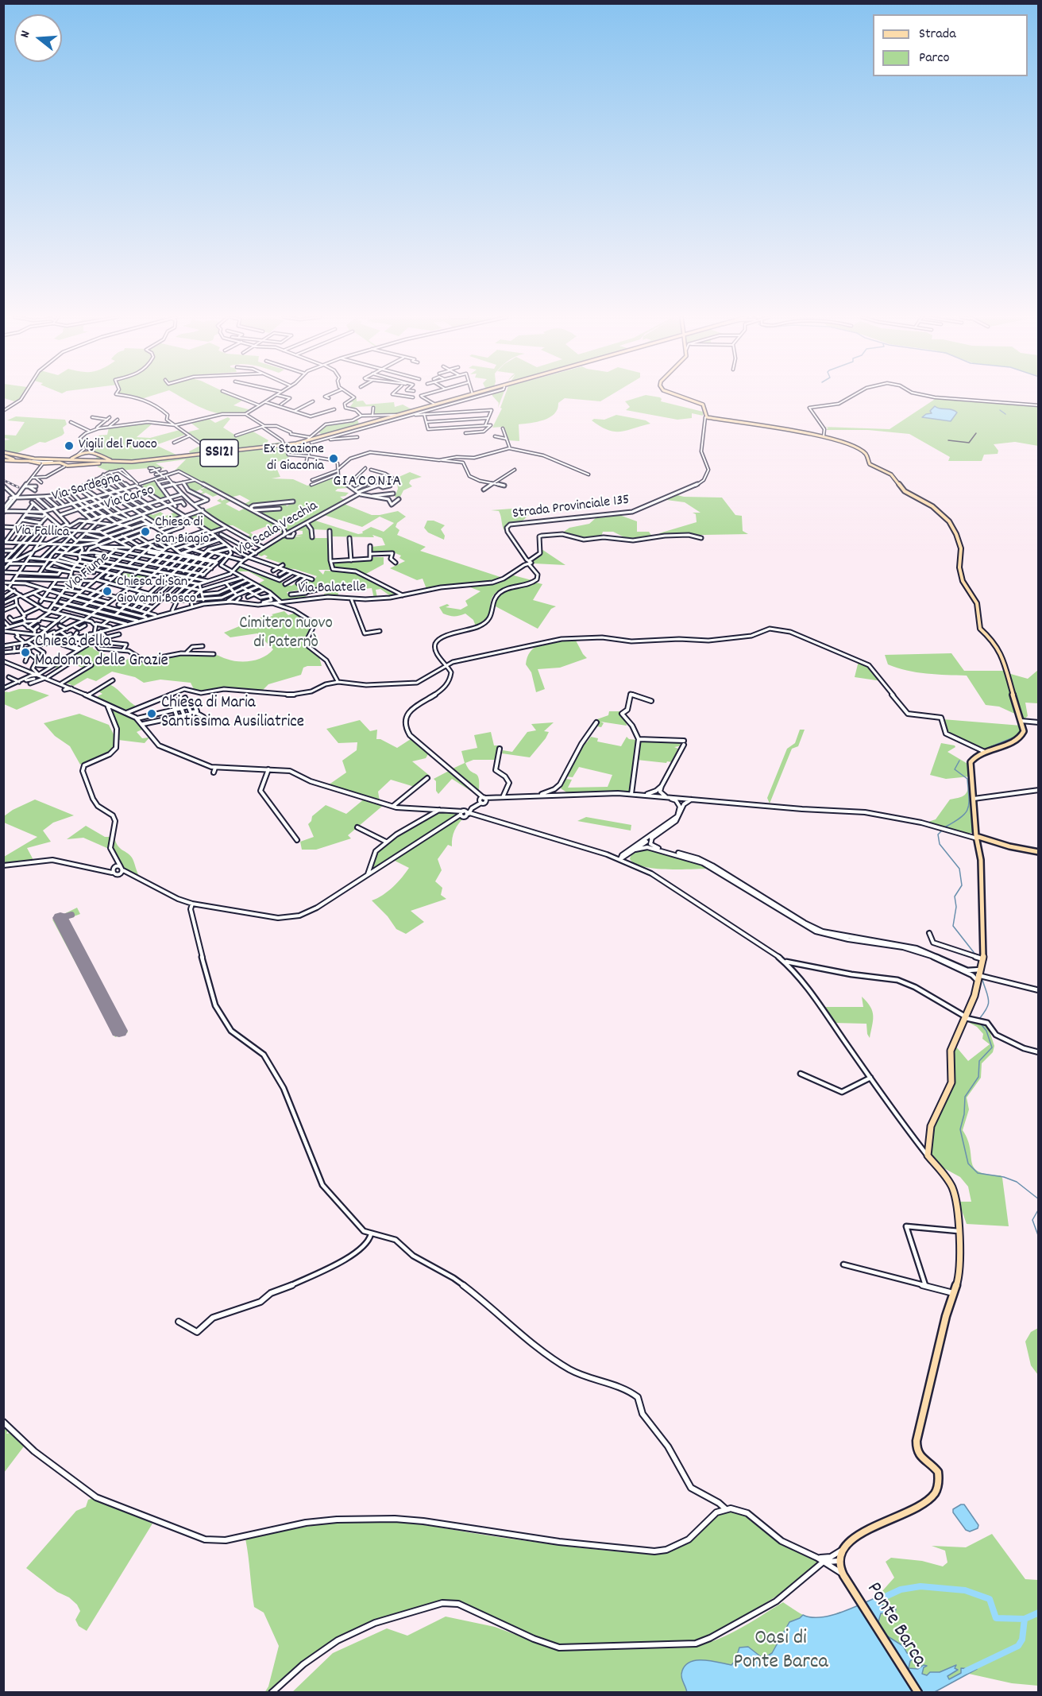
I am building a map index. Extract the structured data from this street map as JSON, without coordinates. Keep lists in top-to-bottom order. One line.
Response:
{"streets":{"main road":["SS121","Ponte Barca"],"street":["Via Sardegna","Via Carso","Strada Provinciale 135","Via Scala Vecchia","Via Fallica","Via Fiume","Via Balatelle"]},"crossings":[["Via Carso","Via Fallica"],["Strada Provinciale 135","Via Balatelle"],["Via Scala Vecchia","Via Balatelle"]],"districts":["GIACONIA"],"parks":["Cimitero nuovo di Paternò","Oasi di Ponte Barca"],"places":["Vigili del Fuoco","Ex Stazione di Giaconia","Chiesa di San Biagio","Chiesa di San Giovanni Bosco","Chiesa della Madonna delle Grazie","Chiesa di Maria Santissima Ausiliatrice"],"legend":["Strada","Parco"],"north":"left"}
